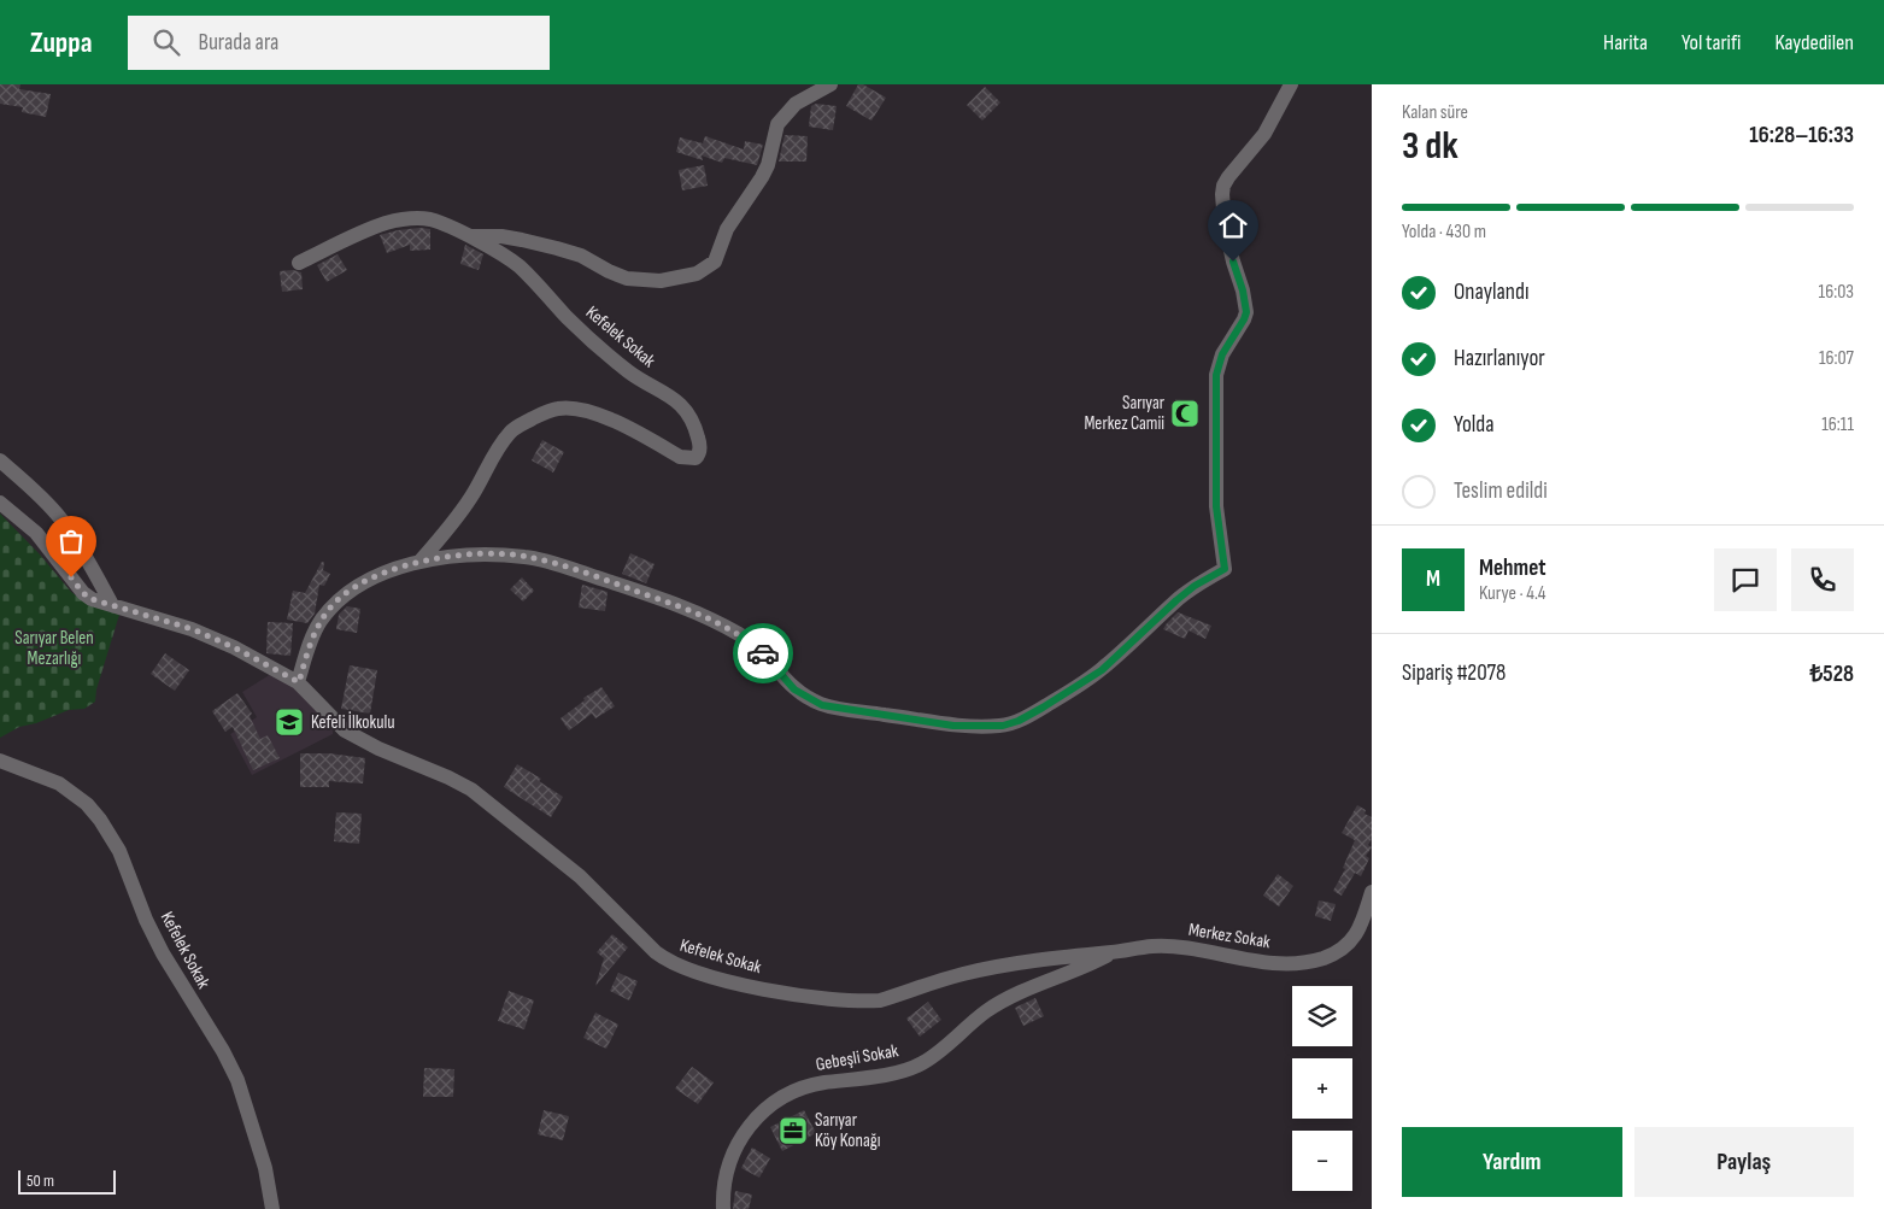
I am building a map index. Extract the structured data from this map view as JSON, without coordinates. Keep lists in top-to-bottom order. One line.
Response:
{"streets":{"street":["Kefelek Sokak","Merkez Sokak","Gebeşli Sokak"]},"crossings":[["Kefelek Sokak","Merkez Sokak"],["Kefelek Sokak","Gebeşli Sokak"],["Merkez Sokak","Gebeşli Sokak"]],"parks":["Sarıyar Belen Mezarlığı"],"places":{"mosque":["Sarıyar Merkez Camii"],"school or university":["Kefeli İlkokulu"],"office":["Sarıyar Köy Konağı"]},"scale_bar":"50 m","page":{"header":"Zuppa","search":"Burada ara","nav":["Harita","Yol tarifi","Kaydedilen"],"heading":["3 dk","Kalan süre","16:28–16:33"],"panel":["Mehmet","Kurye · 4.4","Sipariş #2078","₺528"],"bar":"Yolda · 430 m","list":[["Onaylandı","16:03"],["Hazırlanıyor","16:07"],["Yolda","16:11"],"Teslim edildi"],"round":"M","map_buttons":["+","−"],"buttons":["Yardım","Paylaş"],"scale":"50 m"}}
